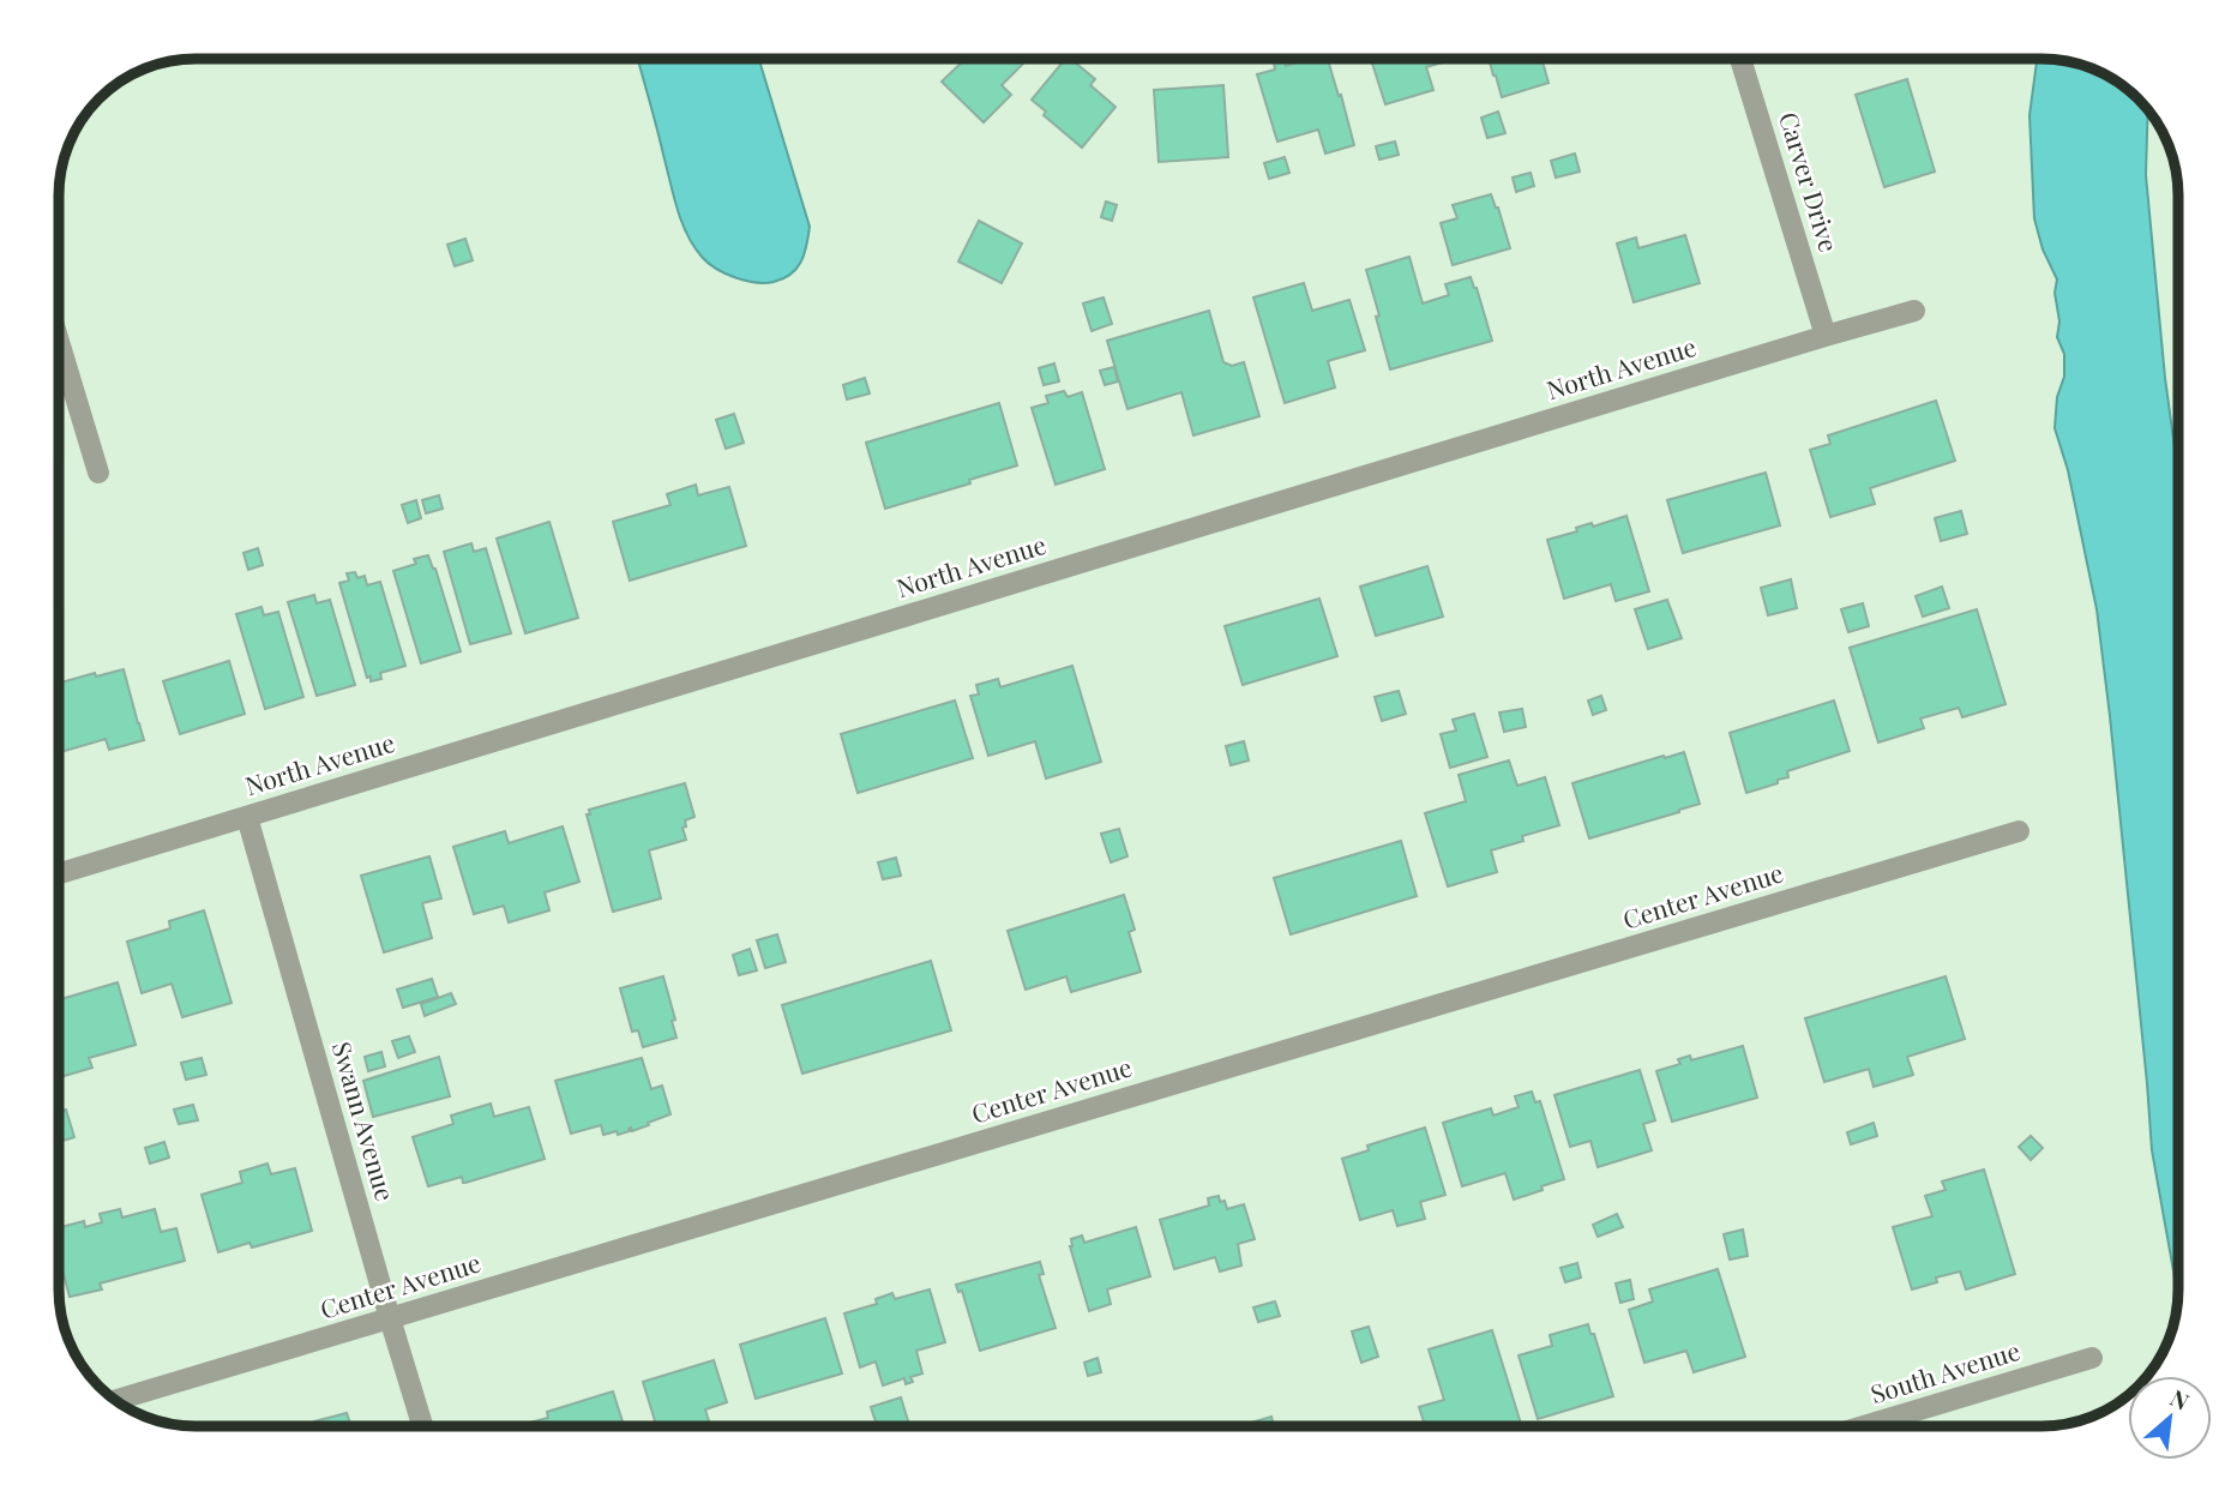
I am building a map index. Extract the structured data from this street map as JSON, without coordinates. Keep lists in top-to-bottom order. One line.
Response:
{"streets":{"street":["Carver Drive","North Avenue","Center Avenue","Swann Avenue","South Avenue"]},"crossings":[["Carver Drive","North Avenue"],["North Avenue","Swann Avenue"],["Center Avenue","Swann Avenue"]],"north":"top right"}
